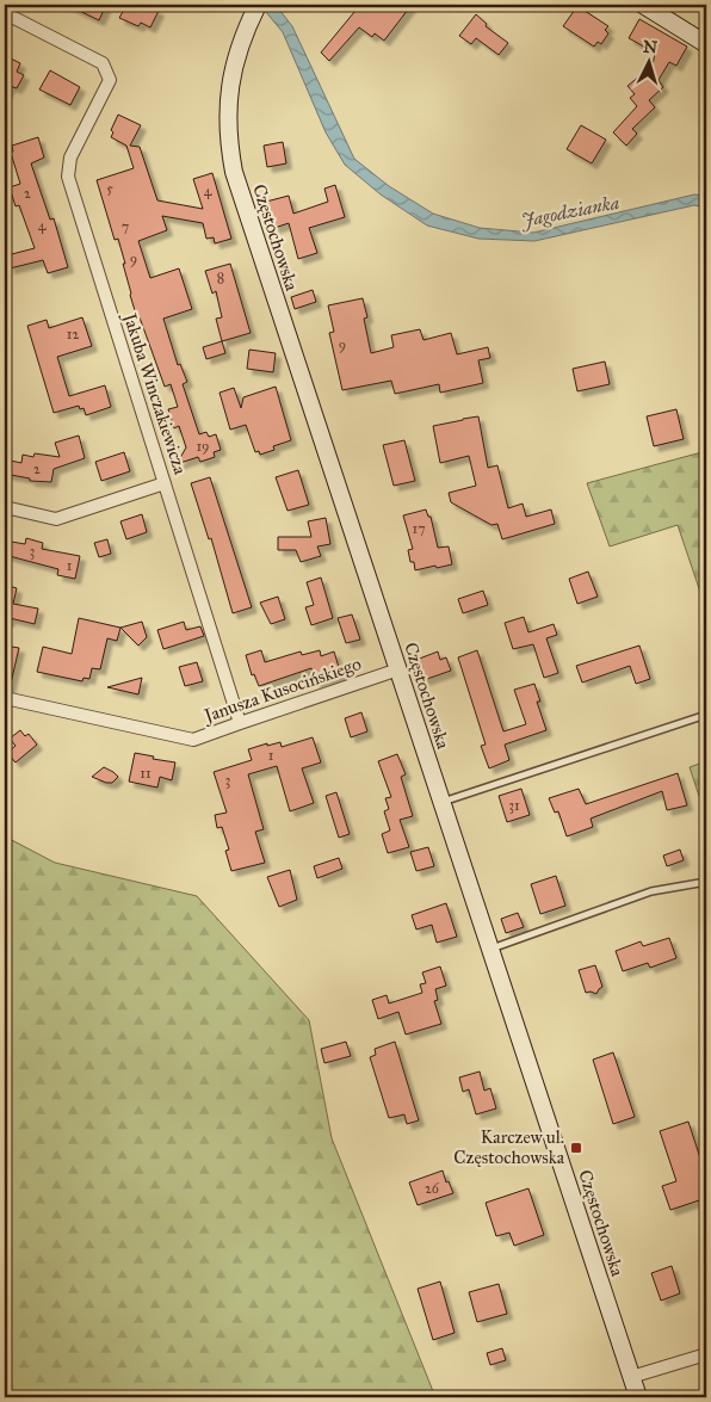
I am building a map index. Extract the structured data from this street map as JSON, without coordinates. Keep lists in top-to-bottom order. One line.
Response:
{"streets":{"main road":["Częstochowska"],"street":["Jakuba Winczakiewicza","Janusza Kusocińskiego"]},"crossings":[["Częstochowska","Janusza Kusocińskiego"],["Jakuba Winczakiewicza","Janusza Kusocińskiego"]],"water":["Jagodzianka"],"places":{"transit":["Karczew ul. Częstochowska"]},"house_numbers":["5","4","2","4","7","9","8","12","9","19","2","17","3","1","1","11","3","31","26"],"north":"top"}
